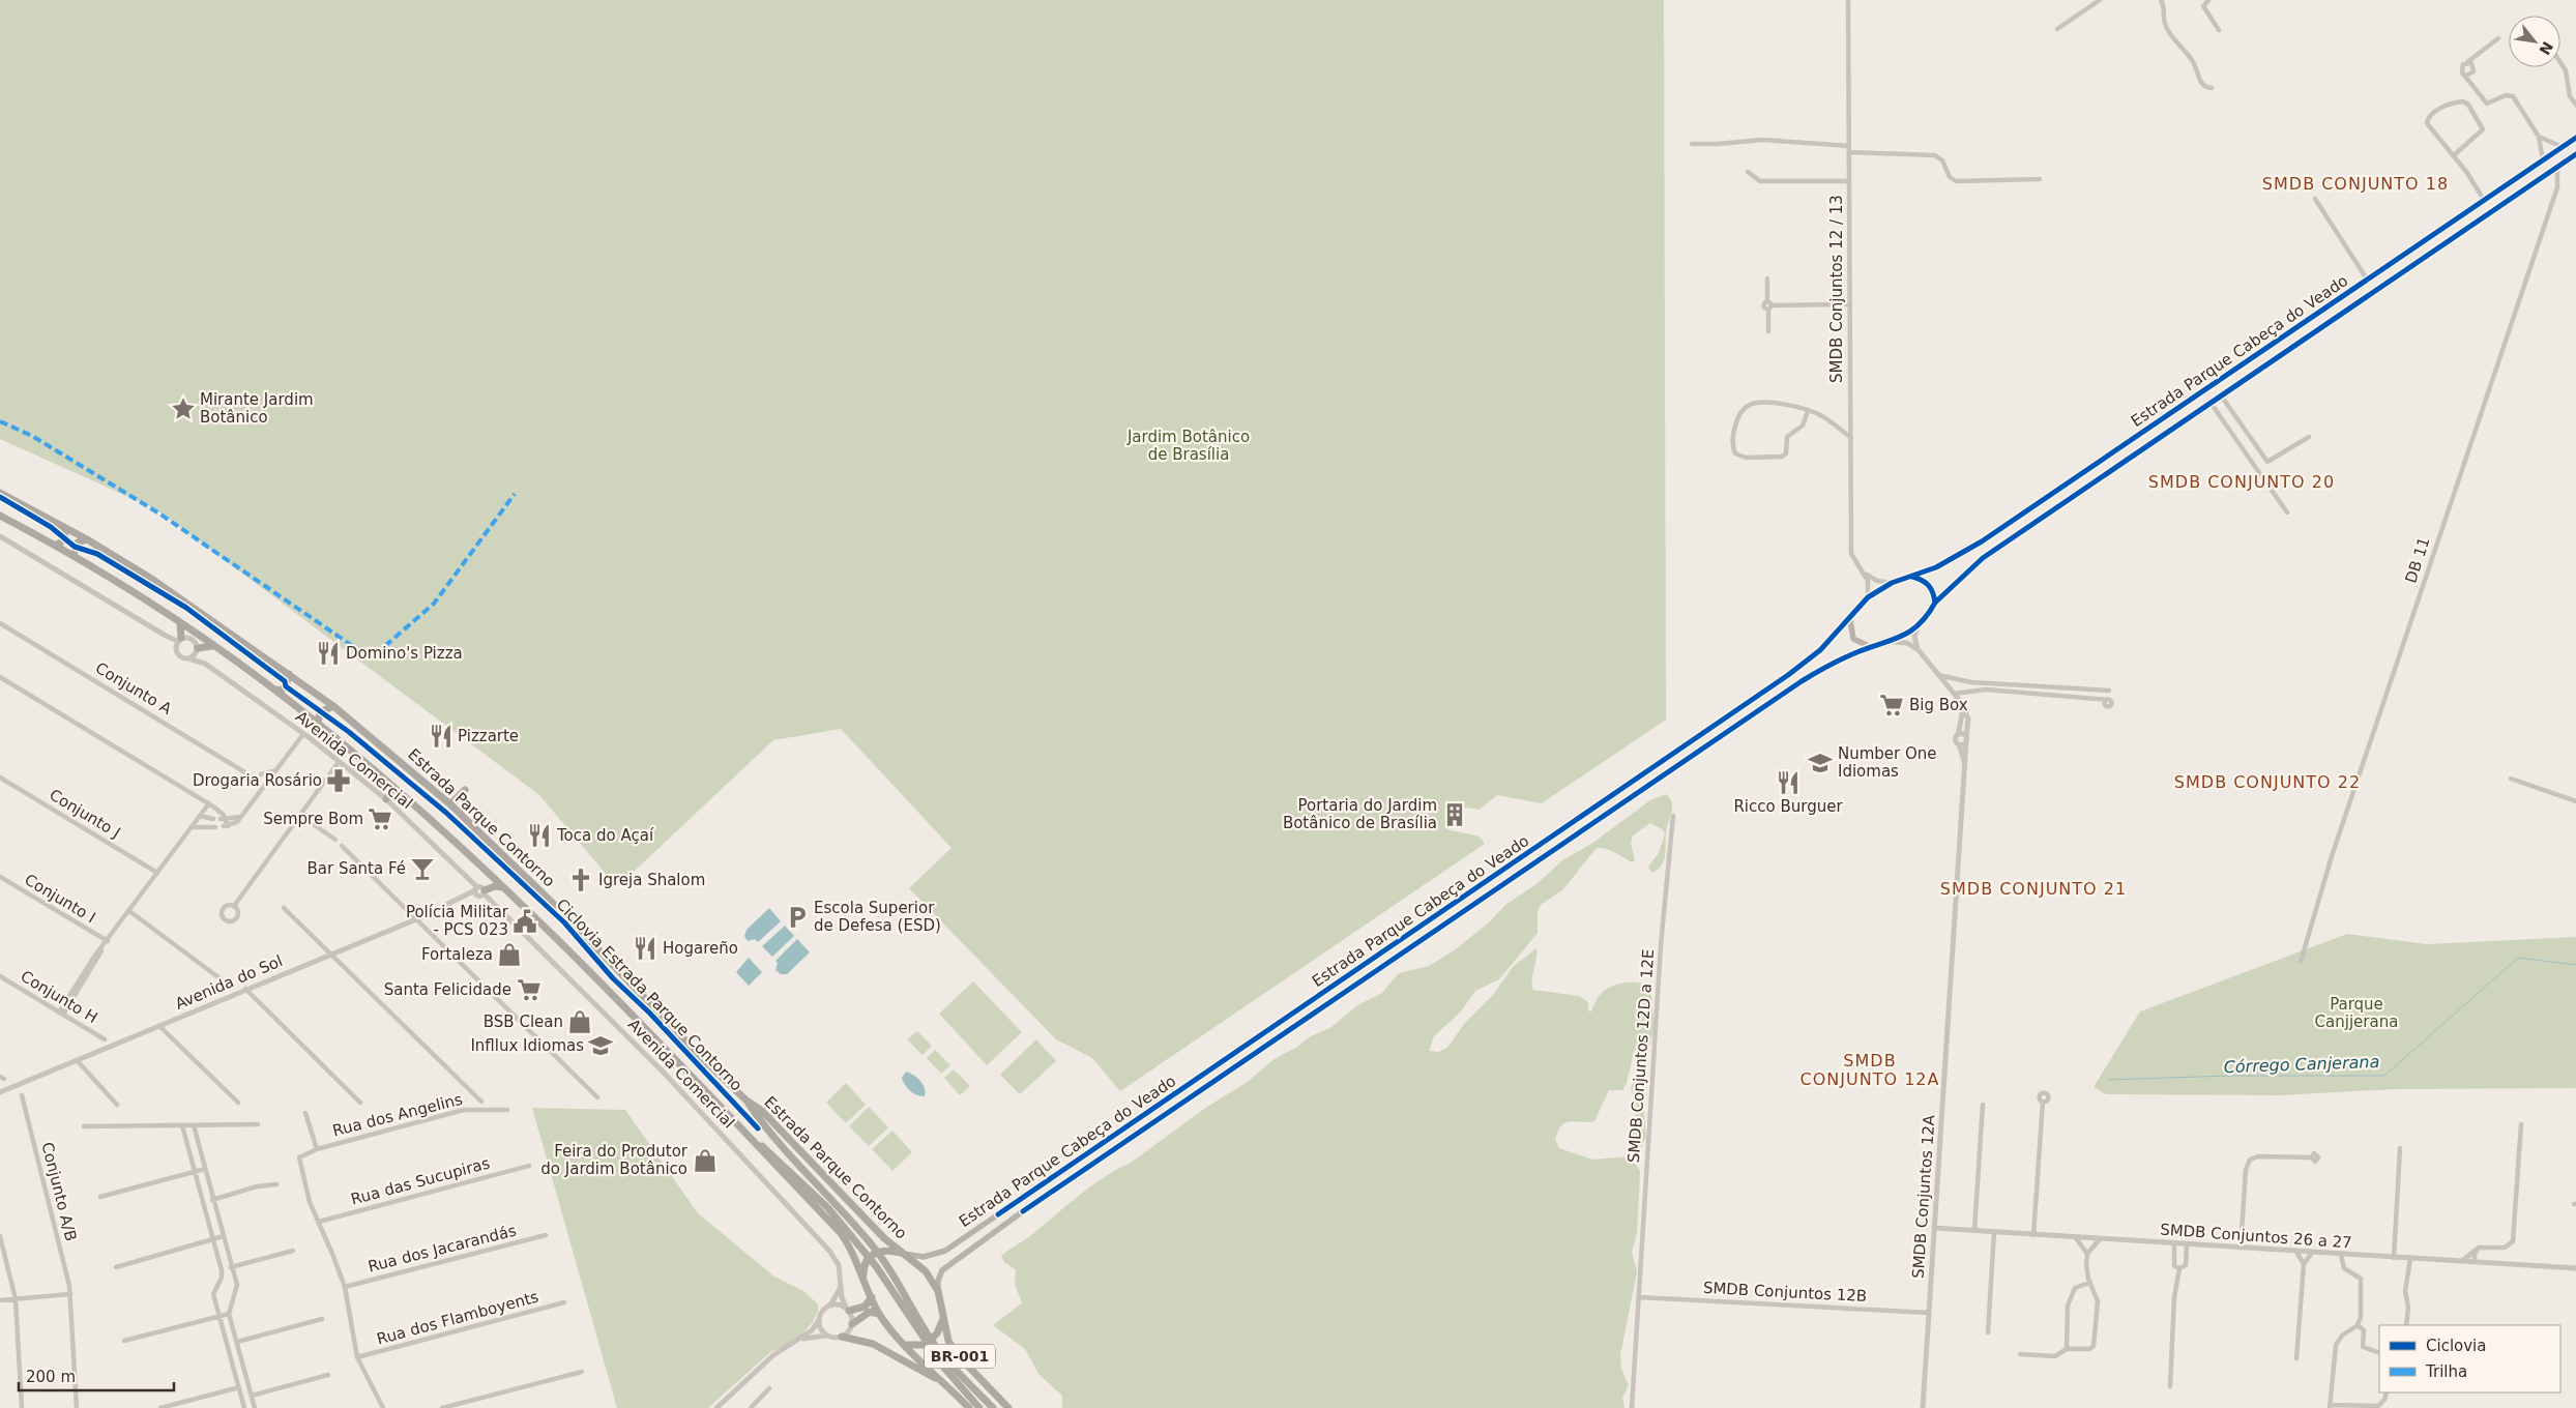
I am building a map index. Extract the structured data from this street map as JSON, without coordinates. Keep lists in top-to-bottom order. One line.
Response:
{"streets":{"highway":["Estrada Parque Contorno","BR-001"],"main road":["Estrada Parque Cabeça do Veado"],"street":["SMDB Conjuntos 12 / 13","DB 11","Conjunto A","Avenida Comercial","Conjunto J","Conjunto I","Avenida do Sol","Conjunto H","SMDB Conjuntos 12D a 12E","Rua dos Angelins","Rua das Sucupiras","Conjunto A/B","SMDB Conjuntos 12A","SMDB Conjuntos 26 a 27","Rua dos Jacarandás","SMDB Conjuntos 12B","Rua dos Flamboyents"],"cycle path":["Ciclovia Estrada Parque Contorno"]},"crossings":[["SMDB Conjuntos 12 / 13","Estrada Parque Cabeça do Veado"],["Estrada Parque Cabeça do Veado","DB 11"],["Estrada Parque Cabeça do Veado","Estrada Parque Contorno"],["Estrada Parque Cabeça do Veado","BR-001"],["Avenida Comercial","Avenida do Sol"],["Estrada Parque Contorno","BR-001"],["SMDB Conjuntos 12D a 12E","SMDB Conjuntos 12B"],["Rua dos Angelins","Rua das Sucupiras"],["SMDB Conjuntos 12A","SMDB Conjuntos 26 a 27"],["SMDB Conjuntos 12A","SMDB Conjuntos 12B"]],"districts":["SMDB CONJUNTO 18","SMDB CONJUNTO 20","SMDB CONJUNTO 22","SMDB CONJUNTO 21","SMDB CONJUNTO 12A"],"water":["Córrego Canjerana"],"parks":["Jardim Botânico de Brasília","Parque Canjjerana"],"places":{"place":["Mirante Jardim Botânico"],"restaurant":["Domino's Pizza","Pizzarte","Ricco Burguer","Toca do Açaí","Hogareño"],"supermarket":["Big Box","Sempre Bom","Santa Felicidade"],"school or university":["Number One Idiomas","Infllux Idiomas"],"pharmacy":["Drogaria Rosário"],"building":["Portaria do Jardim Botânico de Brasília"],"bar":["Bar Santa Fé"],"church":["Igreja Shalom"],"parking":["Escola Superior de Defesa (ESD)"],"public building":["Polícia Militar - PCS 023"],"shop":["Fortaleza","BSB Clean","Feira do Produtor do Jardim Botânico"]},"legend":["Ciclovia","Trilha"],"scale_bar":"200 m","north":"bottom right"}
